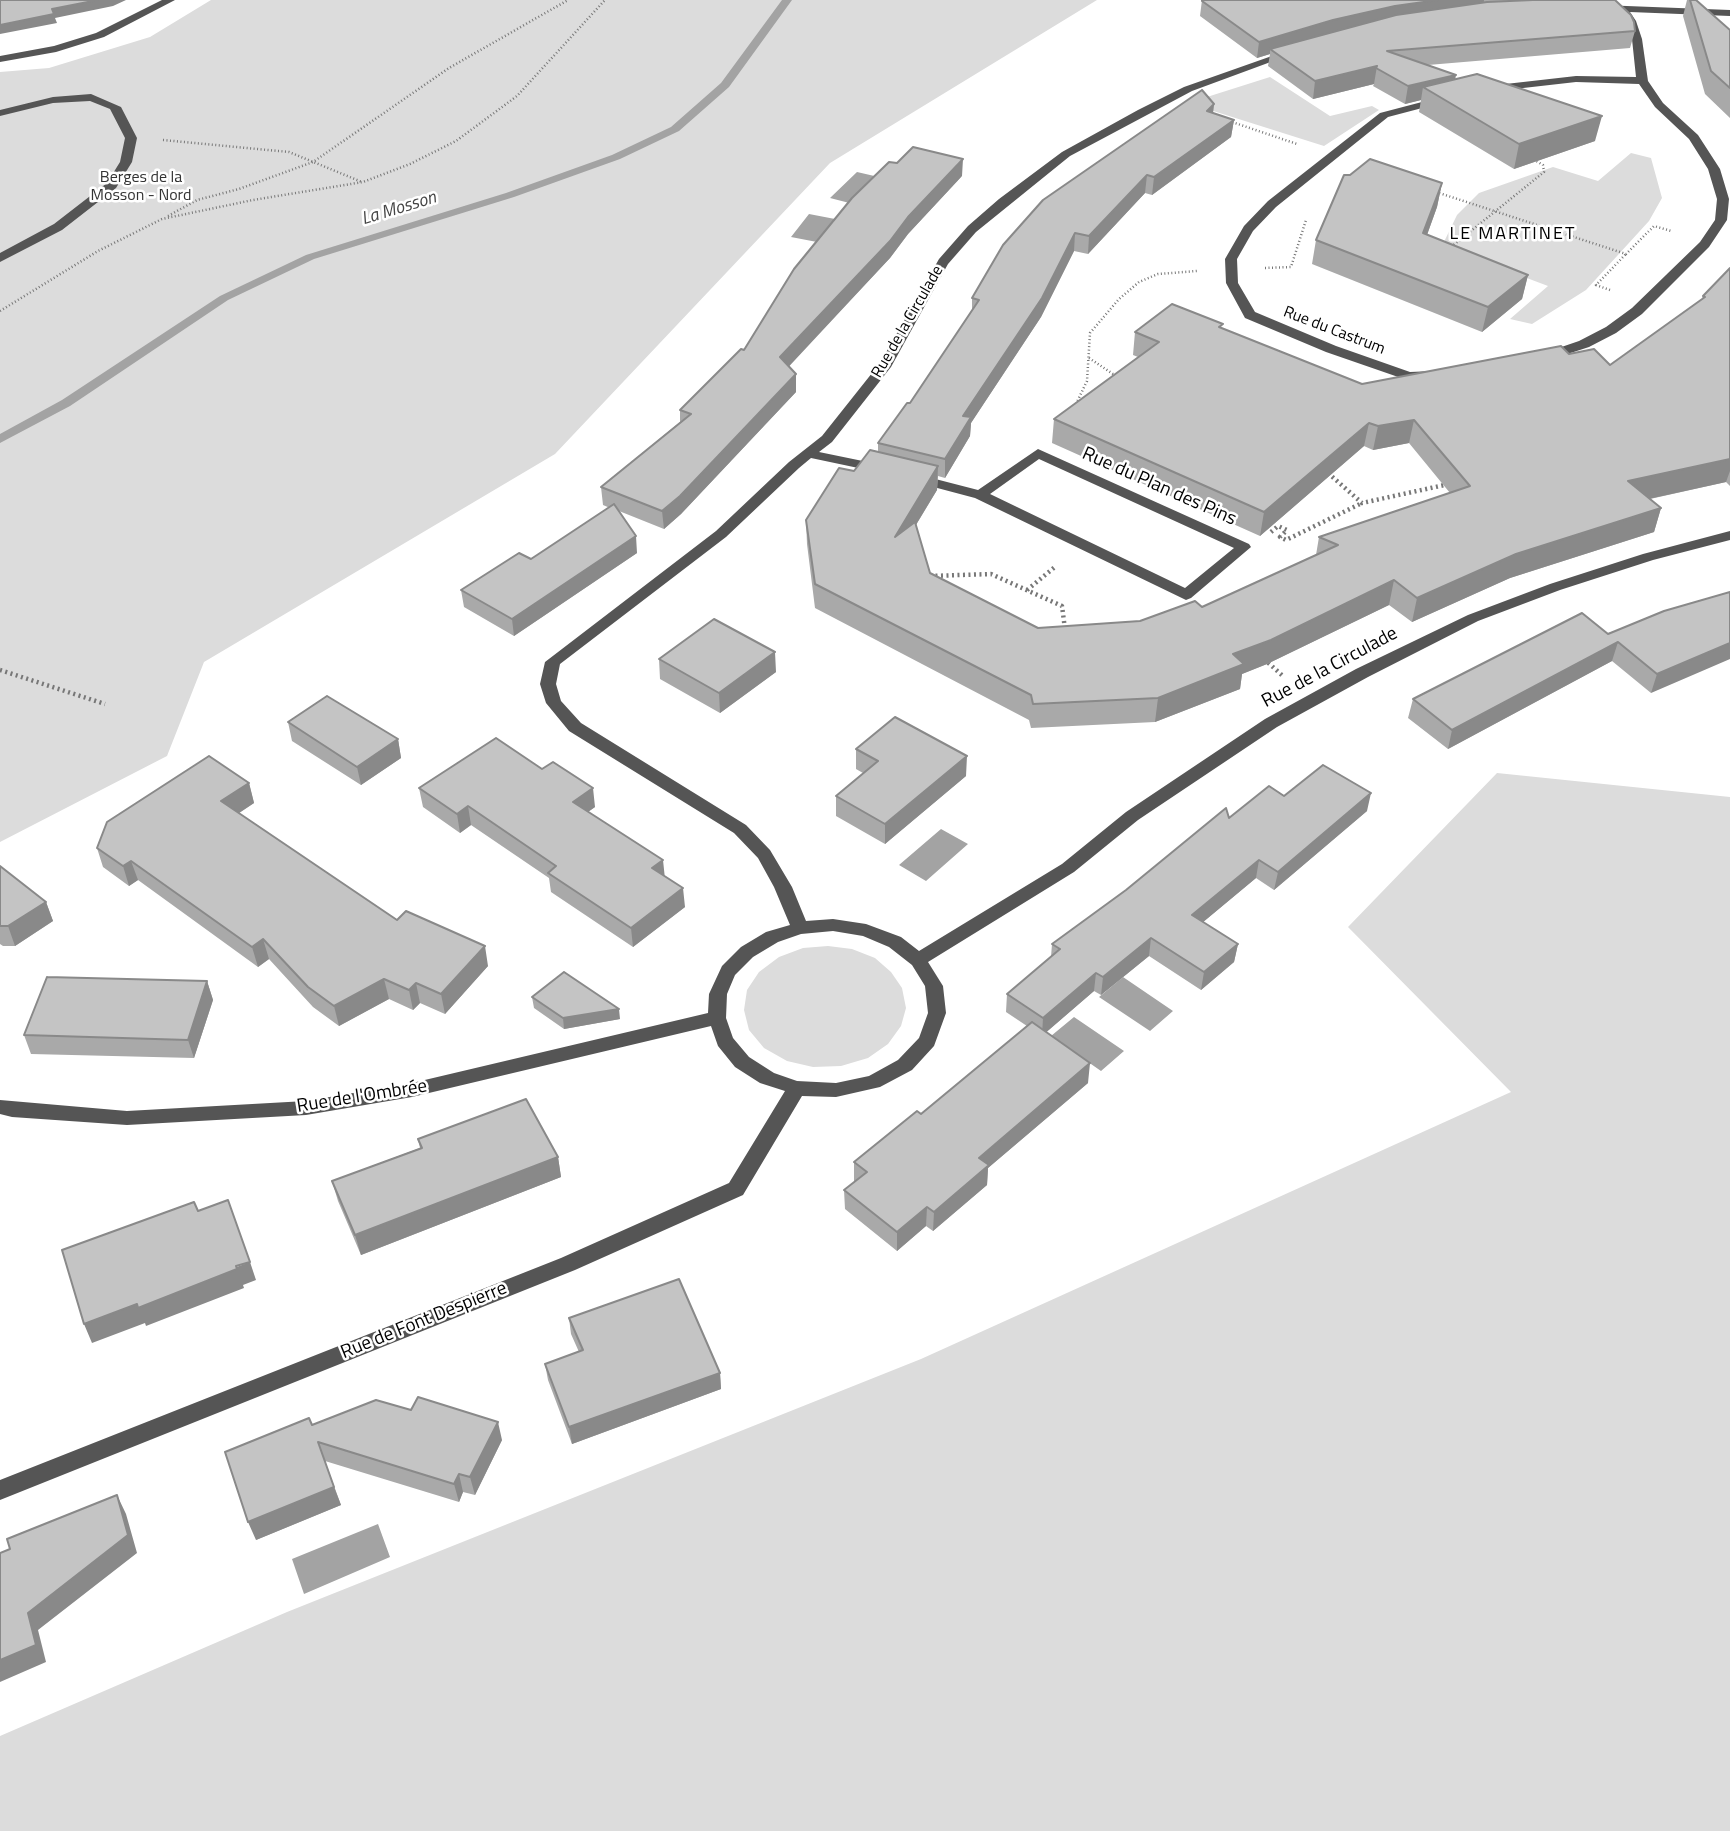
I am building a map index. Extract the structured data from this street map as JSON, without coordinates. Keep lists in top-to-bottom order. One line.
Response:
{"streets":{"street":["Rue de la Circulade","Rue du Castrum","Rue du Plan des Pins","Rue de l'Ombrée","Rue de Font Despierre"]},"crossings":[["Rue de la Circulade","Rue du Plan des Pins"],["Rue de la Circulade","Rue de l'Ombrée"],["Rue de la Circulade","Rue de Font Despierre"],["Rue de l'Ombrée","Rue de Font Despierre"]],"districts":["LE MARTINET"],"water":["La Mosson"],"parks":["Berges de la Mosson - Nord"]}
